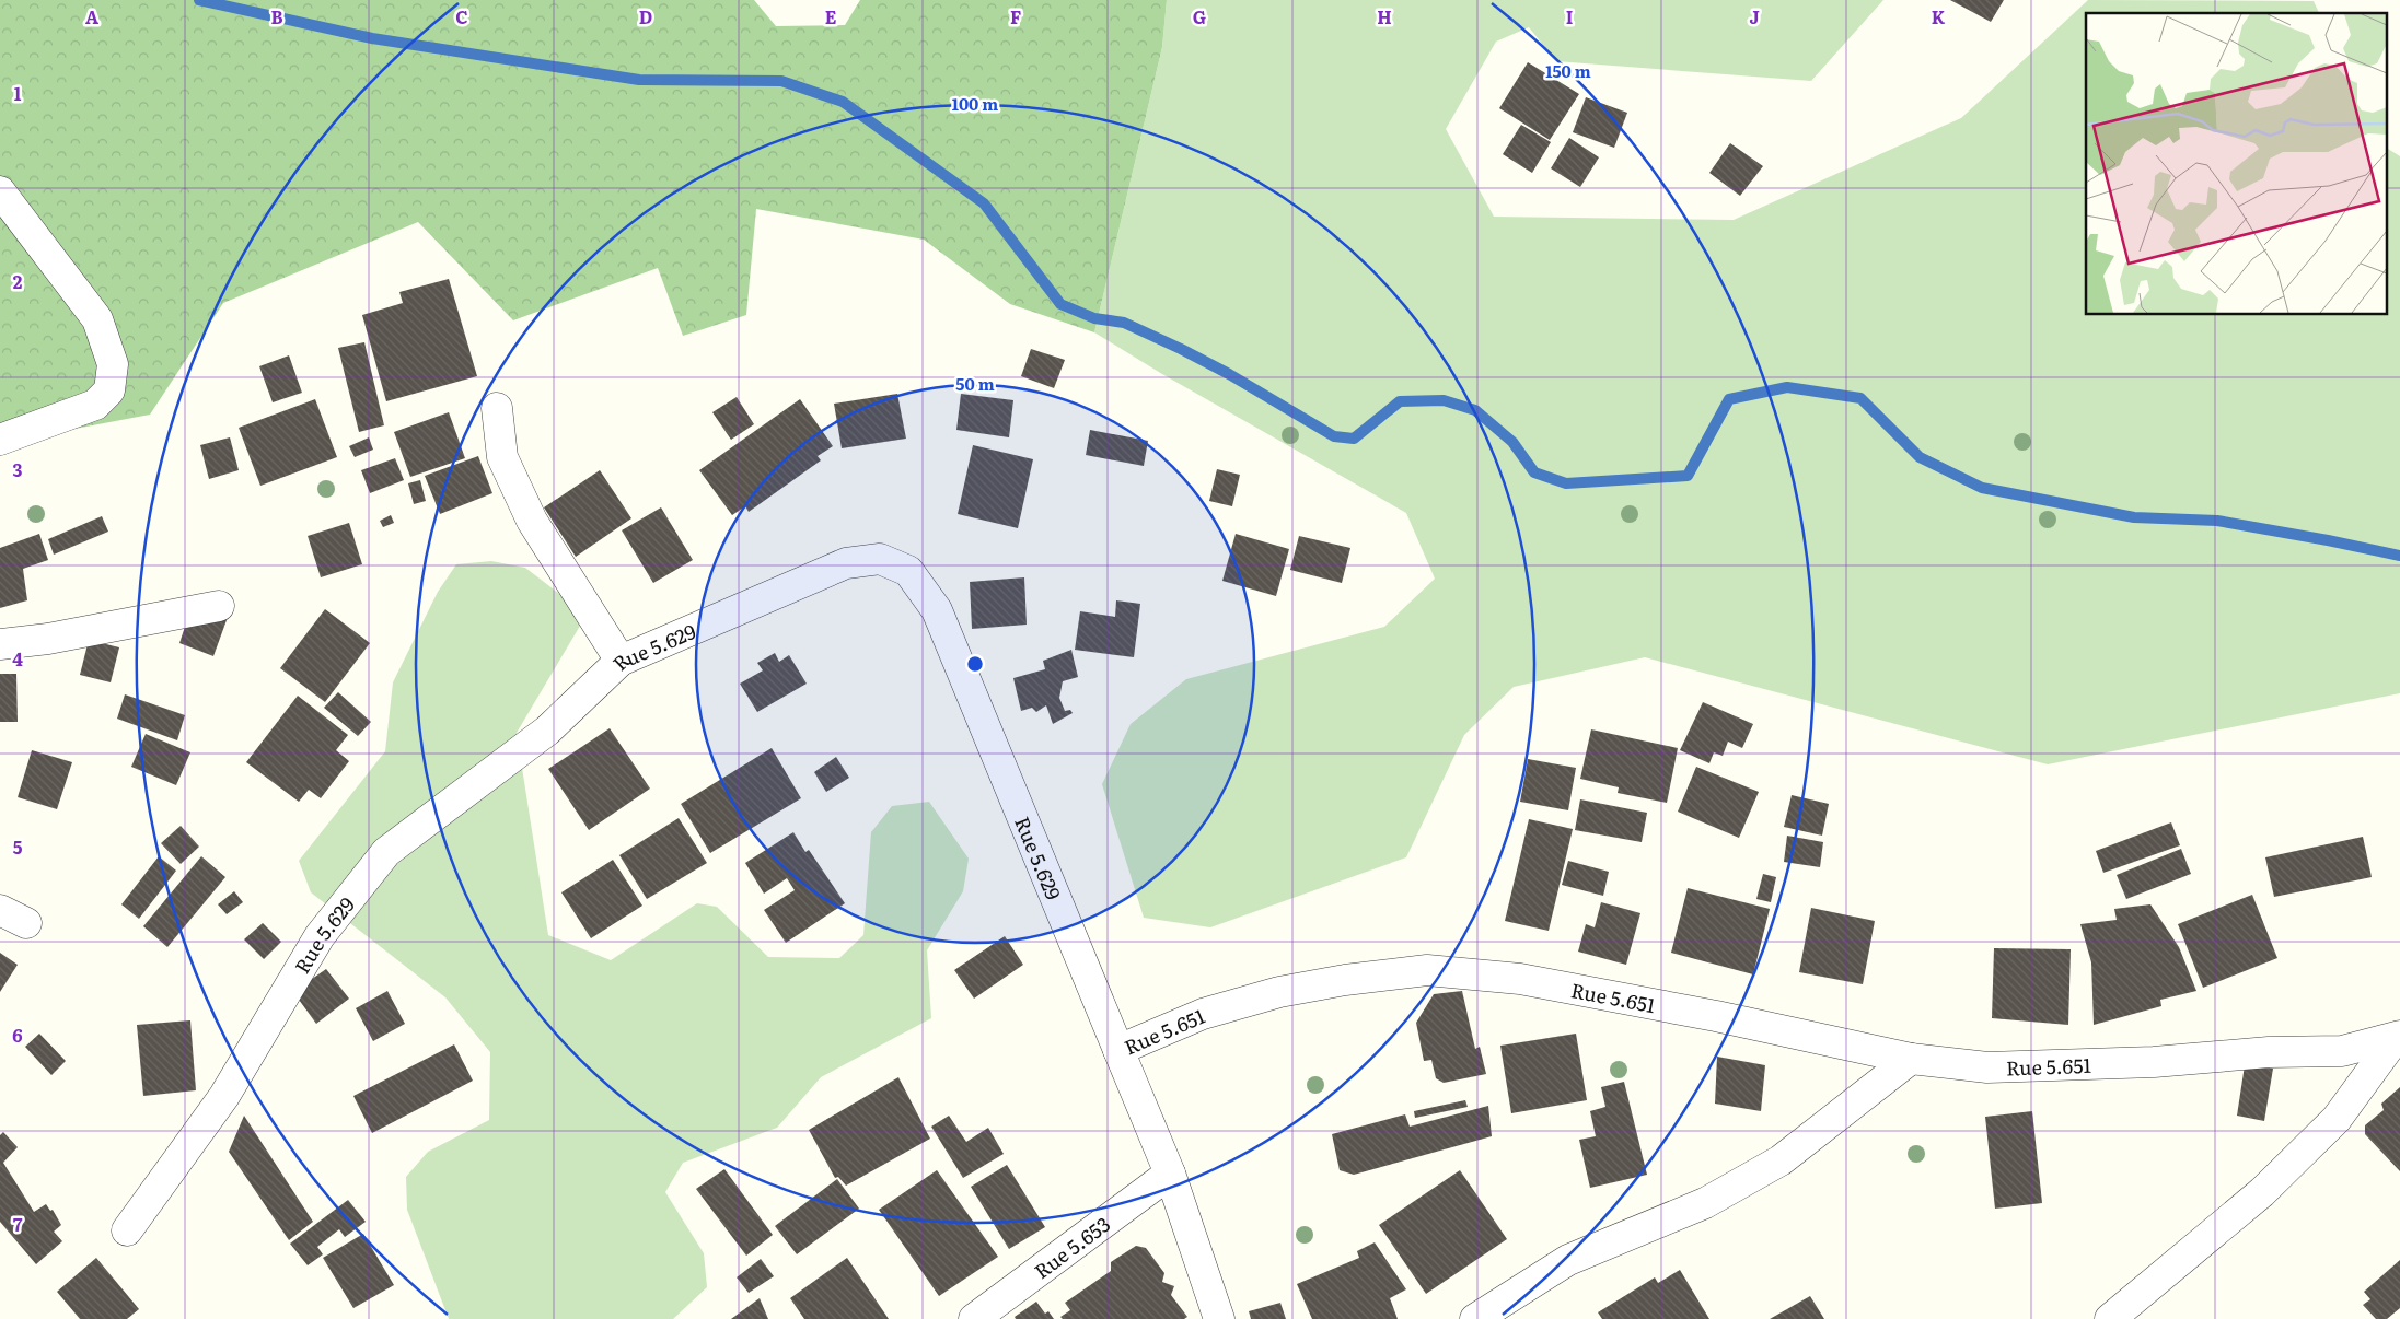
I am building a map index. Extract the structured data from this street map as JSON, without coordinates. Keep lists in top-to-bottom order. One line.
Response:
{"streets":{"street":["Rue 5.629","Rue 5.651","Rue 5.653"]},"crossings":[["Rue 5.629","Rue 5.651"],["Rue 5.651","Rue 5.653"]],"grid":{"columns":["A","B","C","D","E","F","G","H","I","J","K"],"rows":["1","2","3","4","5","6","7"]},"rings":["150 m","100 m","50 m"]}
